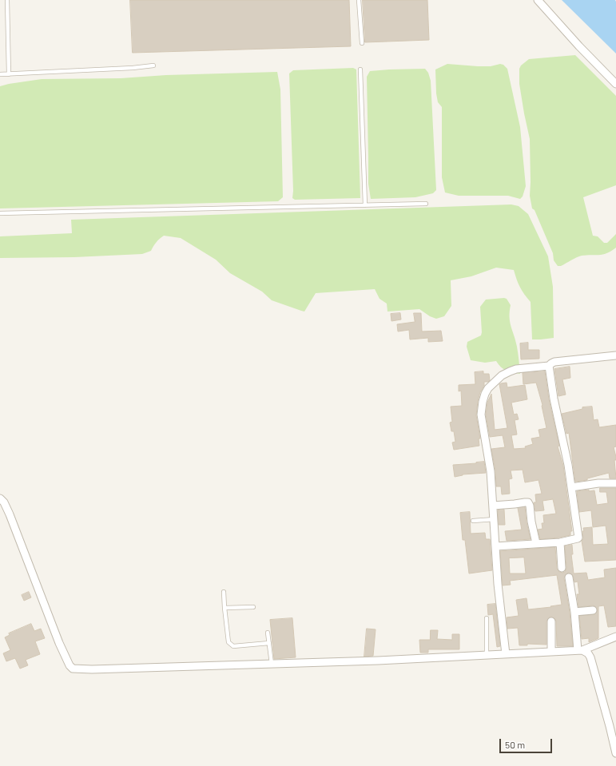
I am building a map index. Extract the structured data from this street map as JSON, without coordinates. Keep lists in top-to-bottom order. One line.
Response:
{"scale_bar":"50 m"}
